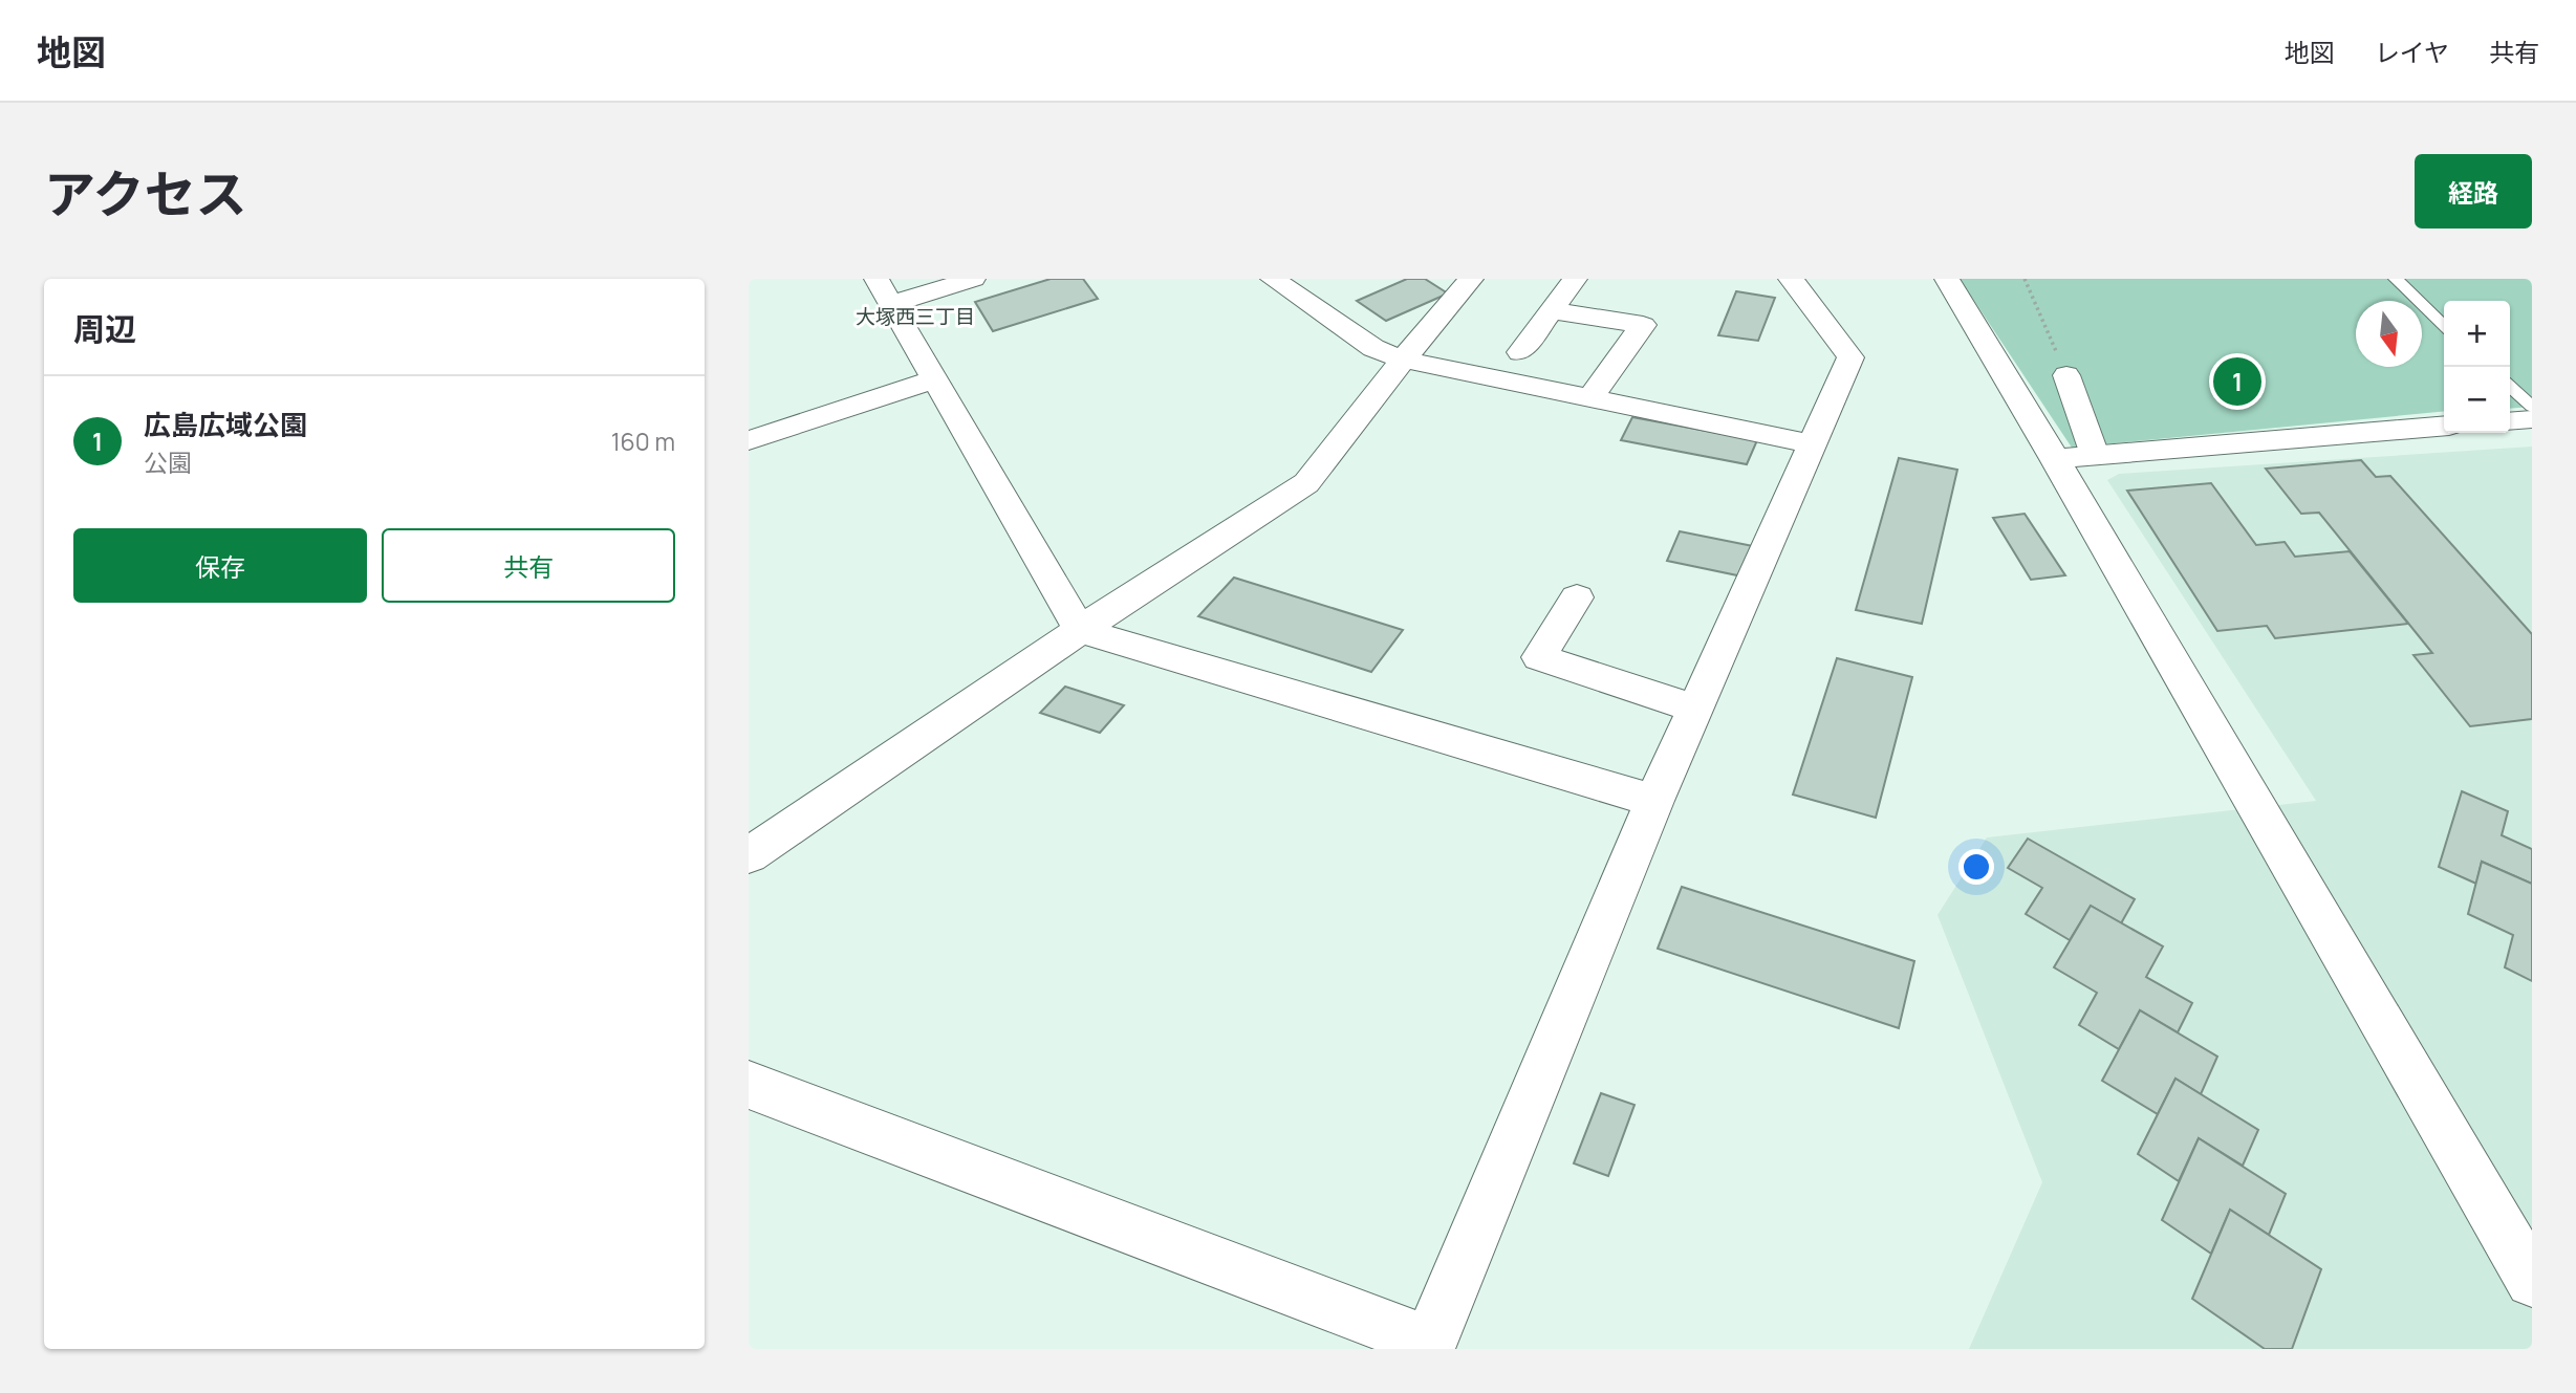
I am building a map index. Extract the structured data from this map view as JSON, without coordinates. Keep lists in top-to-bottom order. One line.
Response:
{"districts":["大塚西三丁目"],"north":"bottom","page":{"header":"地図","nav":["地図","レイヤ","共有"],"title":"アクセス","buttons":["経路",["保存","共有"]],"heading":"周辺","map_buttons":["+","−"],"pins":"1","list":[{"mark":"1","name":"広島広域公園","note":"公園","value":"160 m"}]}}
